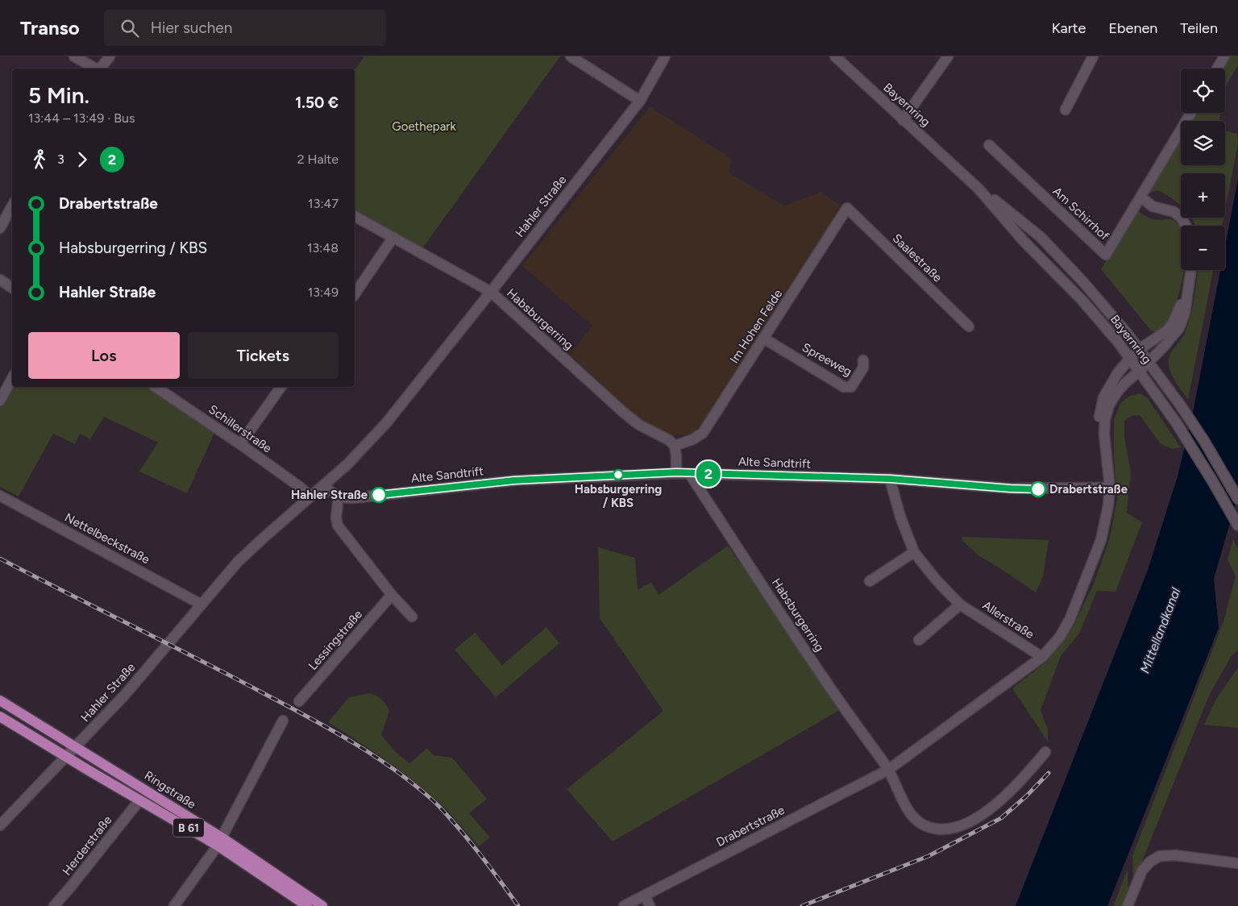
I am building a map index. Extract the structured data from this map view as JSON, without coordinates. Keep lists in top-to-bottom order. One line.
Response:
{"streets":{"main road":["Ringstraße","B 61"],"street":["Bayernring","Hahler Straße","Am Schirrhof","Saalestraße","Habsburgerring","Im Hohen Felde","Spreeweg","Schillerstraße","Alte Sandtrift","Nettelbeckstraße","Allerstraße","Lessingstraße","Drabertstraße","Herderstraße"]},"crossings":[["Bayernring","Drabertstraße"],["Hahler Straße","Habsburgerring"],["Hahler Straße","Schillerstraße"],["Hahler Straße","Nettelbeckstraße"],["Hahler Straße","Ringstraße"],["Saalestraße","Im Hohen Felde"],["Habsburgerring","Im Hohen Felde"],["Habsburgerring","Alte Sandtrift"],["Habsburgerring","Drabertstraße"],["Im Hohen Felde","Spreeweg"],["Alte Sandtrift","Allerstraße"],["Alte Sandtrift","Drabertstraße"],["Allerstraße","Drabertstraße"],["Ringstraße","Herderstraße"]],"water":["Mittellandkanal"],"parks":["Goethepark"],"places":["Habsburgerring / KBS","Drabertstraße","Hahler Straße"],"lines":["bus line 2"],"page":{"header":"Transo","search":"Hier suchen","nav":["Karte","Ebenen","Teilen"],"on_map":"2","map_buttons":["+","−"],"heading":["5 Min.","13:44 – 13:49 · Bus","1.50 €"],"legs":["3","2","2 Halte"],"list":[{"name":"Drabertstraße","value":"13:47"},{"name":"Habsburgerring / KBS","value":"13:48"},{"name":"Hahler Straße","value":"13:49"}],"buttons":["Los","Tickets"]}}
